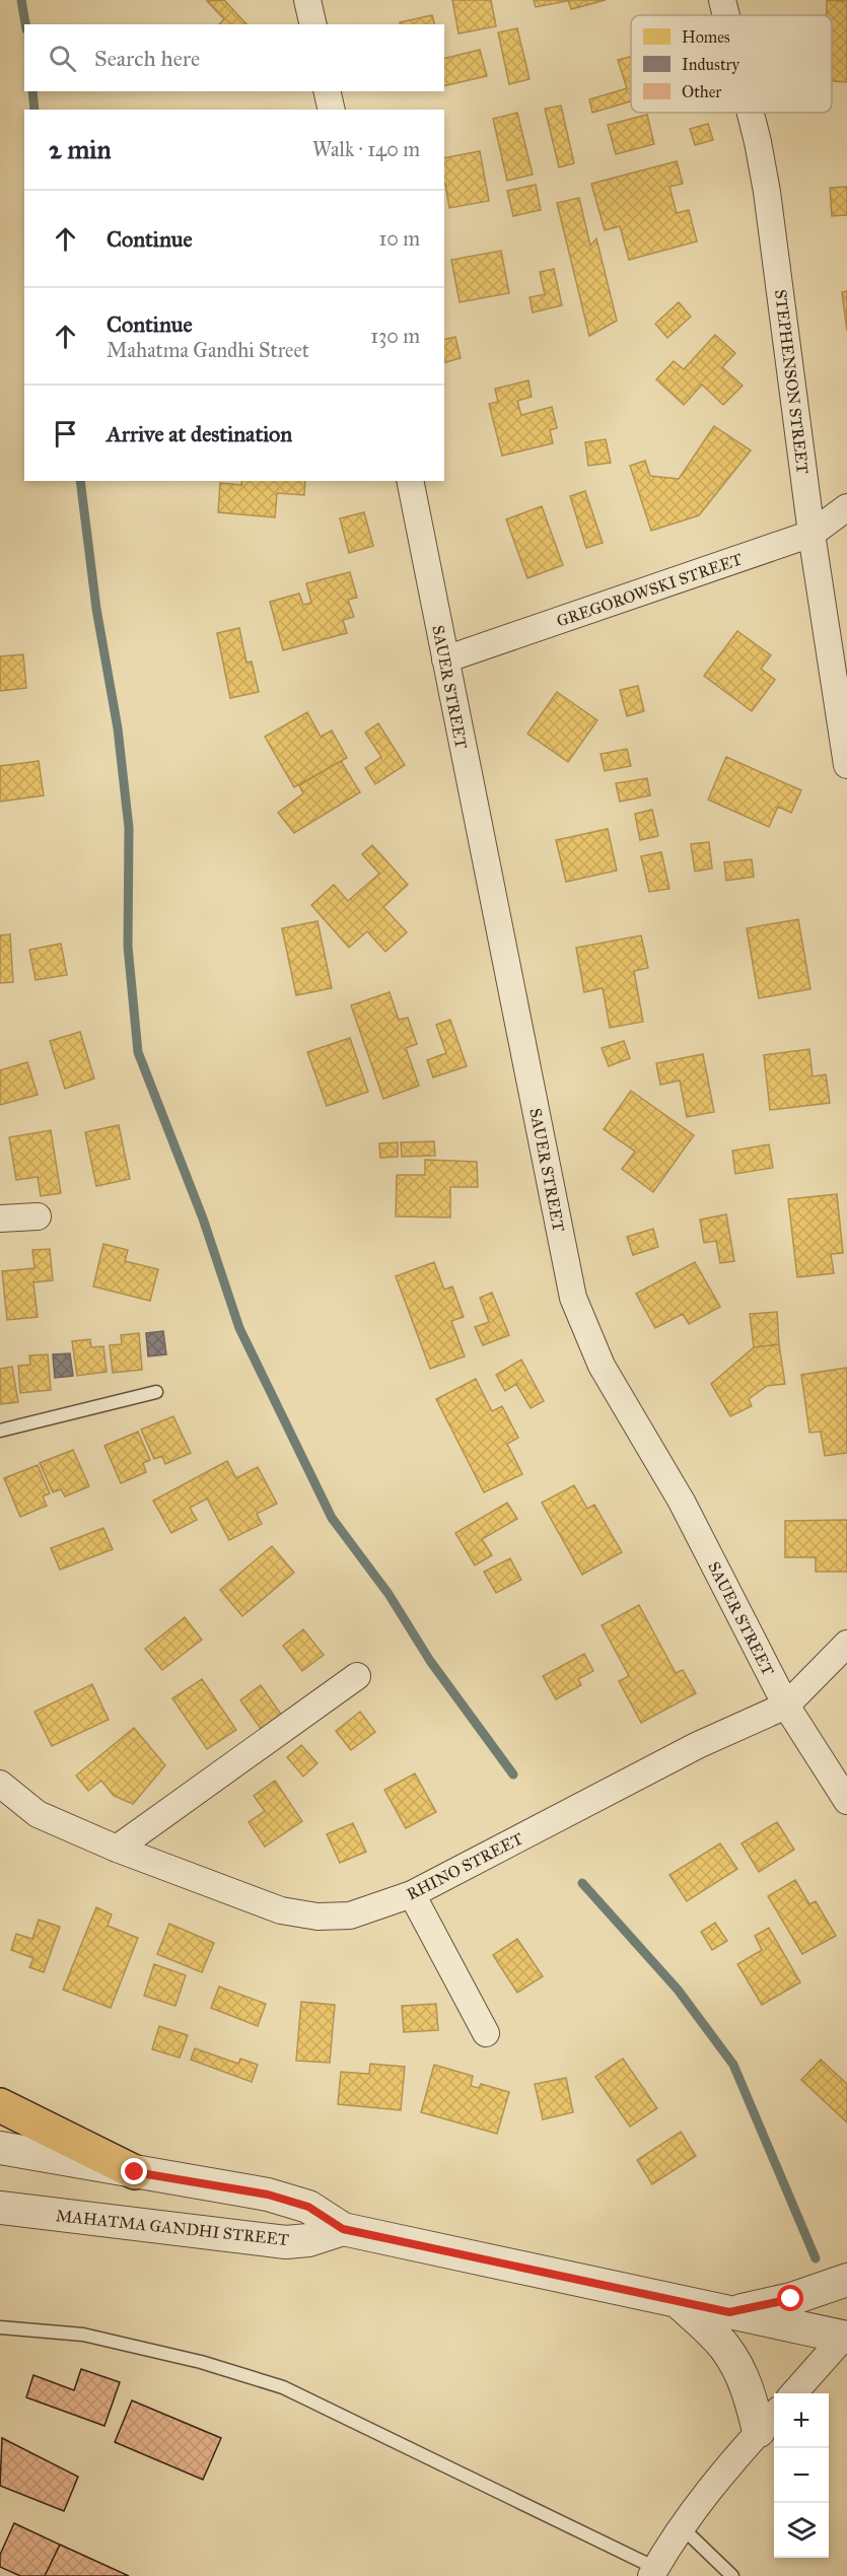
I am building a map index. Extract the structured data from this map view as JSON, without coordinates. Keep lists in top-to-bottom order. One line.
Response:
{"streets":{"street":["STEPHENSON STREET","GREGOROWSKI STREET","SAUER STREET","RHINO STREET","MAHATMA GANDHI STREET"]},"crossings":[["STEPHENSON STREET","GREGOROWSKI STREET"],["GREGOROWSKI STREET","SAUER STREET"],["SAUER STREET","RHINO STREET"]],"legend":["Homes","Industry","Other"],"page":{"search":"Search here","heading":["2 min","Walk · 140 m"],"list":[["Continue","10 m"],["Continue","Mahatma Gandhi Street","130 m"],"Arrive at destination"],"map_buttons":["+","−"]}}
